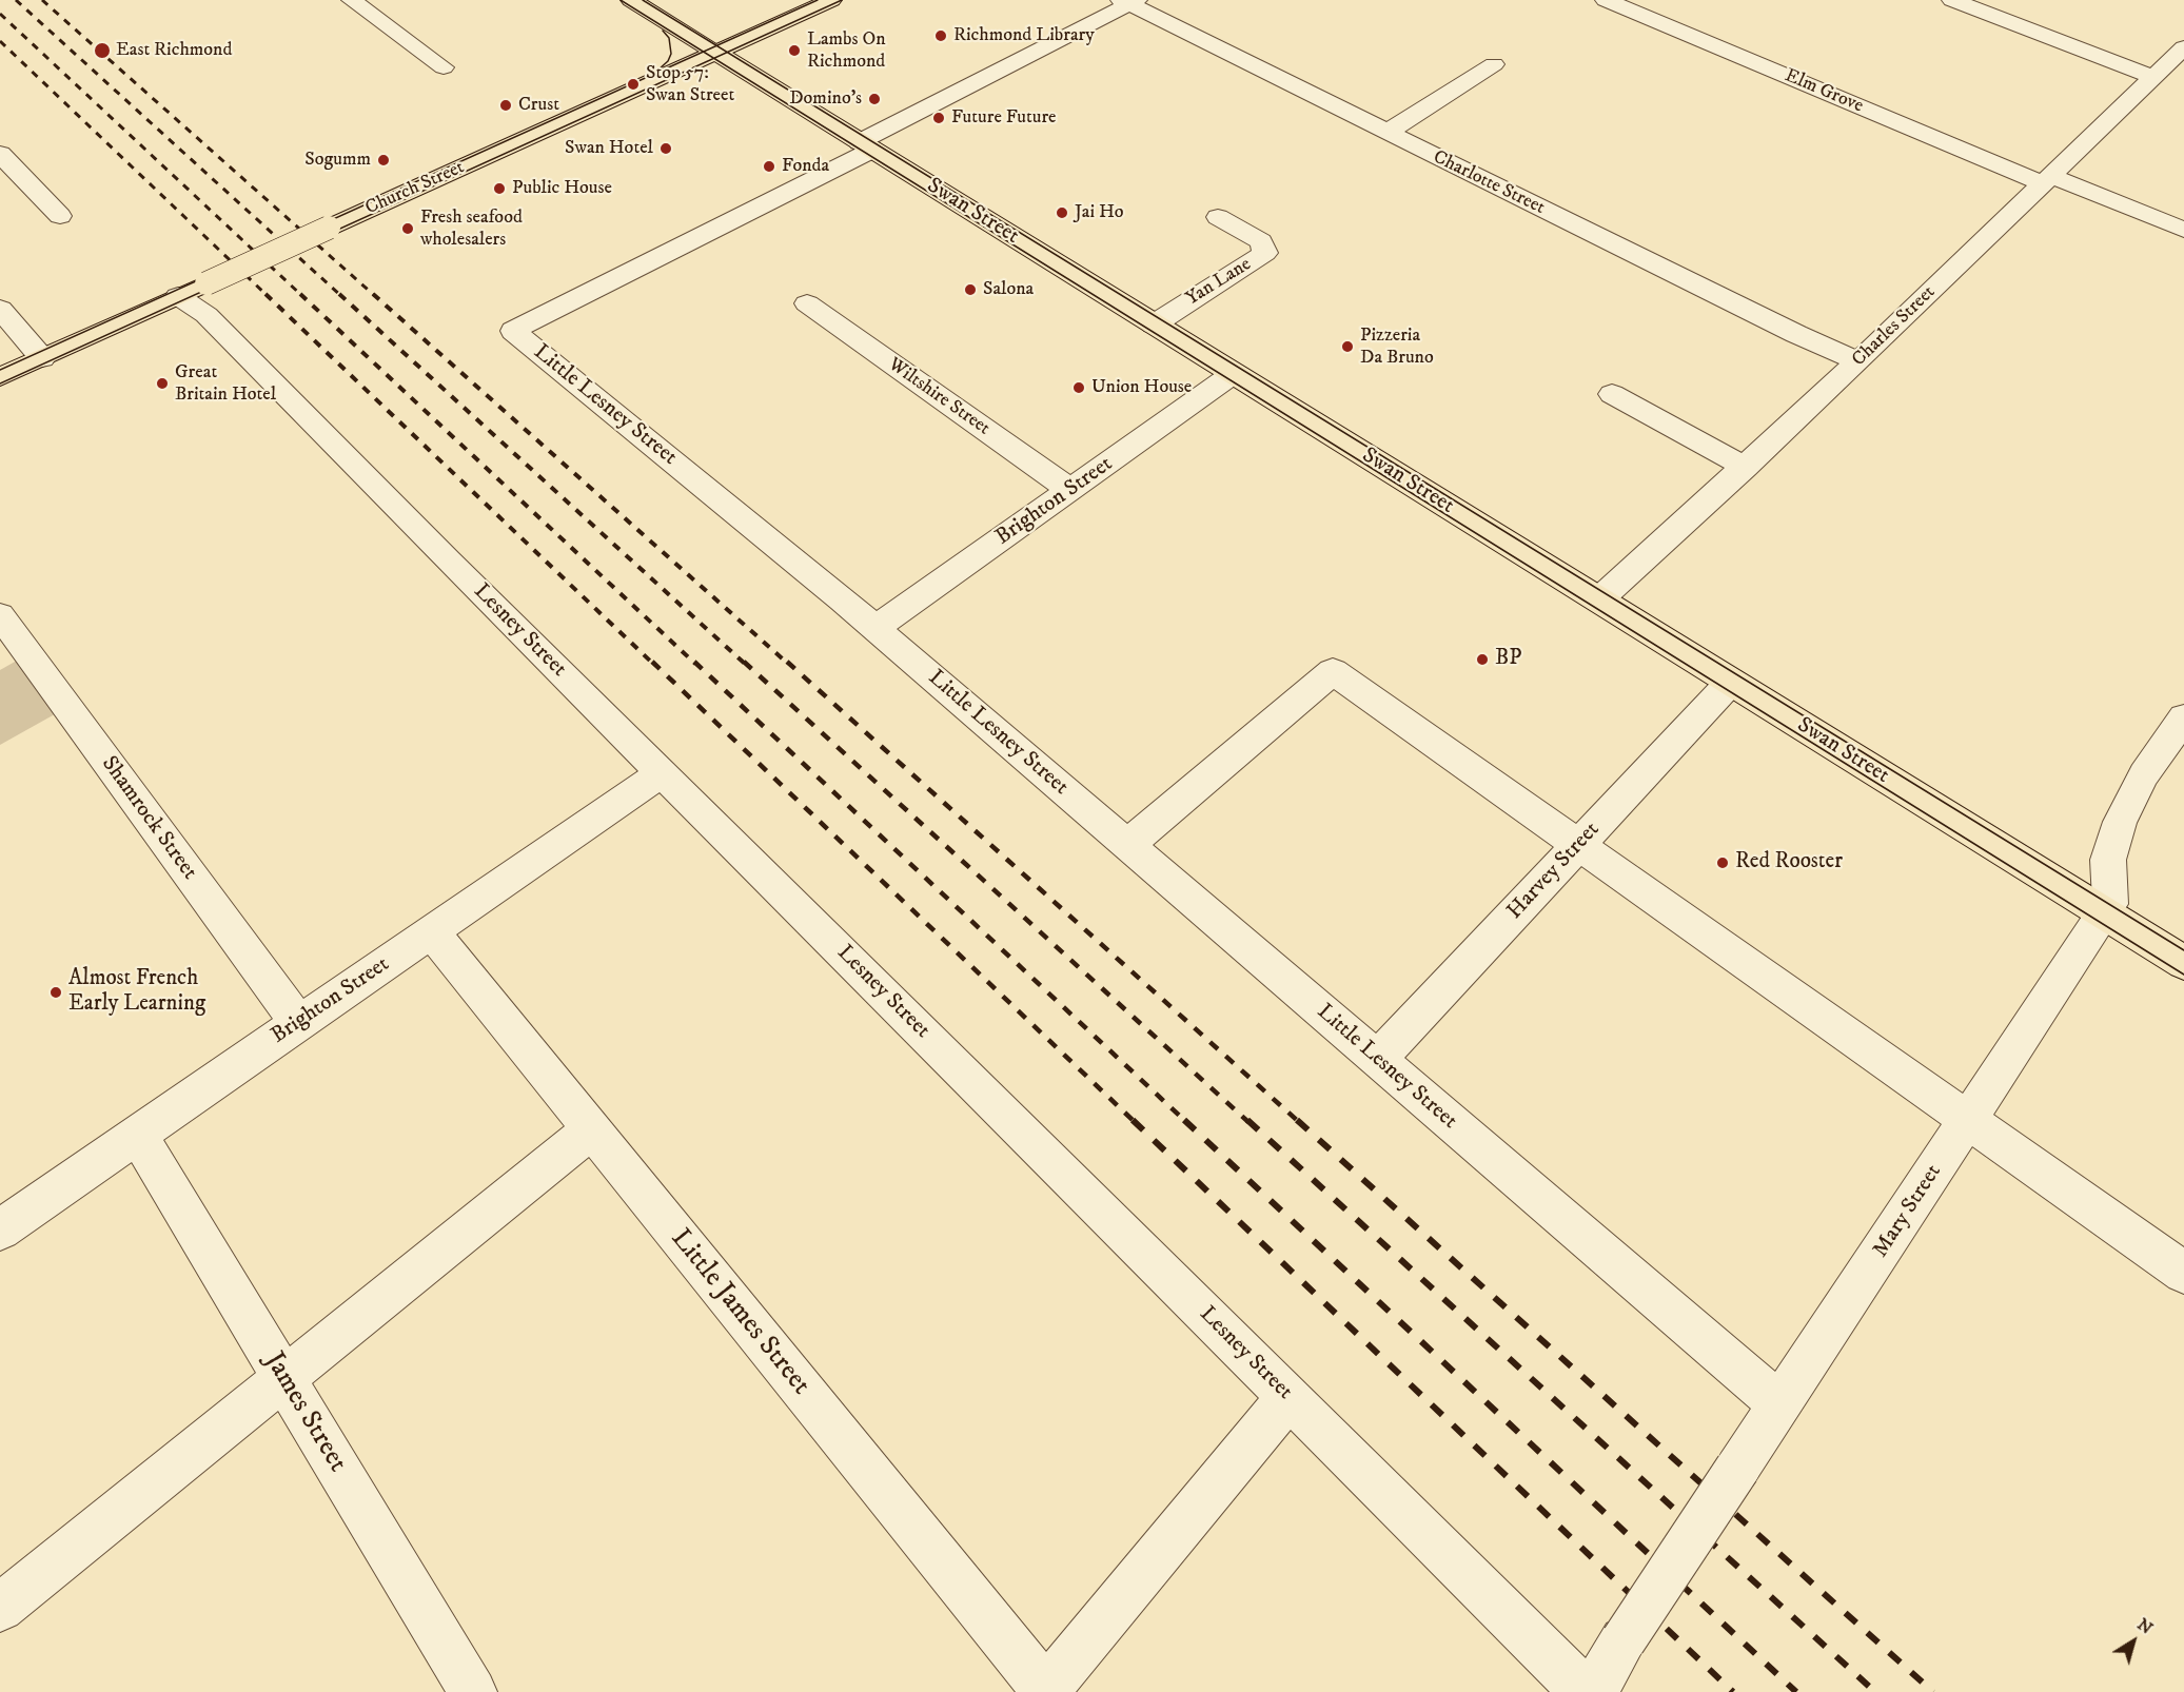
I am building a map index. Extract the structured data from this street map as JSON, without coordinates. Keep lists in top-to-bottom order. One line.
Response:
{"streets":{"main road":["Church Street","Swan Street"],"street":["Elm Grove","Charlotte Street","Yan Lane","Charles Street","Wiltshire Street","Little Lesney Street","Brighton Street","Lesney Street","Shamrock Street","Harvey Street","Mary Street","Little James Street","James Street"]},"crossings":[["Elm Grove","Charles Street"],["Charlotte Street","Charles Street"],["Church Street","Swan Street"],["Church Street","Lesney Street"],["Swan Street","Yan Lane"],["Swan Street","Charles Street"],["Swan Street","Little Lesney Street"],["Swan Street","Brighton Street"],["Swan Street","Harvey Street"],["Swan Street","Mary Street"],["Wiltshire Street","Brighton Street"],["Little Lesney Street","Brighton Street"],["Little Lesney Street","Harvey Street"],["Little Lesney Street","Mary Street"],["Brighton Street","Lesney Street"],["Brighton Street","Shamrock Street"],["Brighton Street","Little James Street"],["Brighton Street","James Street"]],"places":["Richmond Library","East Richmond","Lambs On Richmond","Stop 57: Swan Street","Domino's","Crust","Future Future","Swan Hotel","Sogumm","Fonda","Public House","Jai Ho","Fresh seafood wholesalers","Salona","Pizzeria Da Bruno","Great Britain Hotel","Union House","BP","Red Rooster","Almost French Early Learning"],"north":"top right"}
